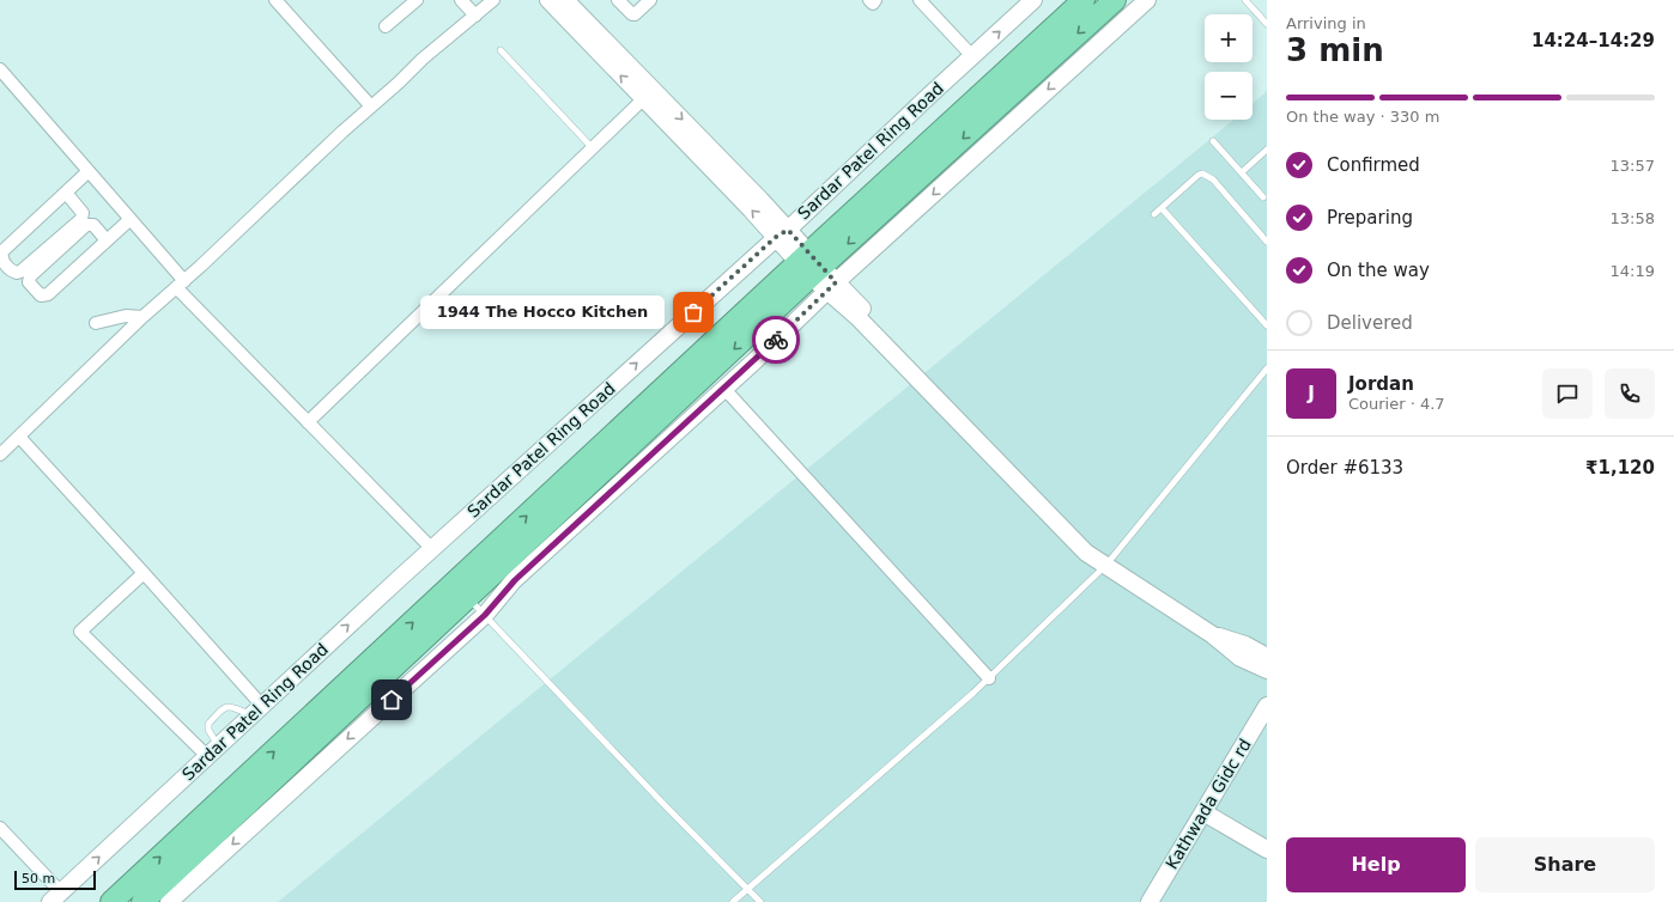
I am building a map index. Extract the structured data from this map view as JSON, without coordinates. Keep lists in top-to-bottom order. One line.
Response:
{"streets":{"highway":["Sardar Patel Ring Road"],"street":["Kathwada Gidc rd"]},"places":["1944 The Hocco Kitchen"],"scale_bar":"50 m","page":{"heading":["3 min","Arriving in","14:24–14:29"],"panel":["Jordan","Courier · 4.7","Order #6133","₹1,120"],"map_buttons":["+","−"],"bar":"On the way · 330 m","list":[["Confirmed","13:57"],["Preparing","13:58"],["On the way","14:19"],"Delivered"],"bubble":"1944 The Hocco Kitchen","round":"J","buttons":["Help","Share"],"scale":"50 m"}}
